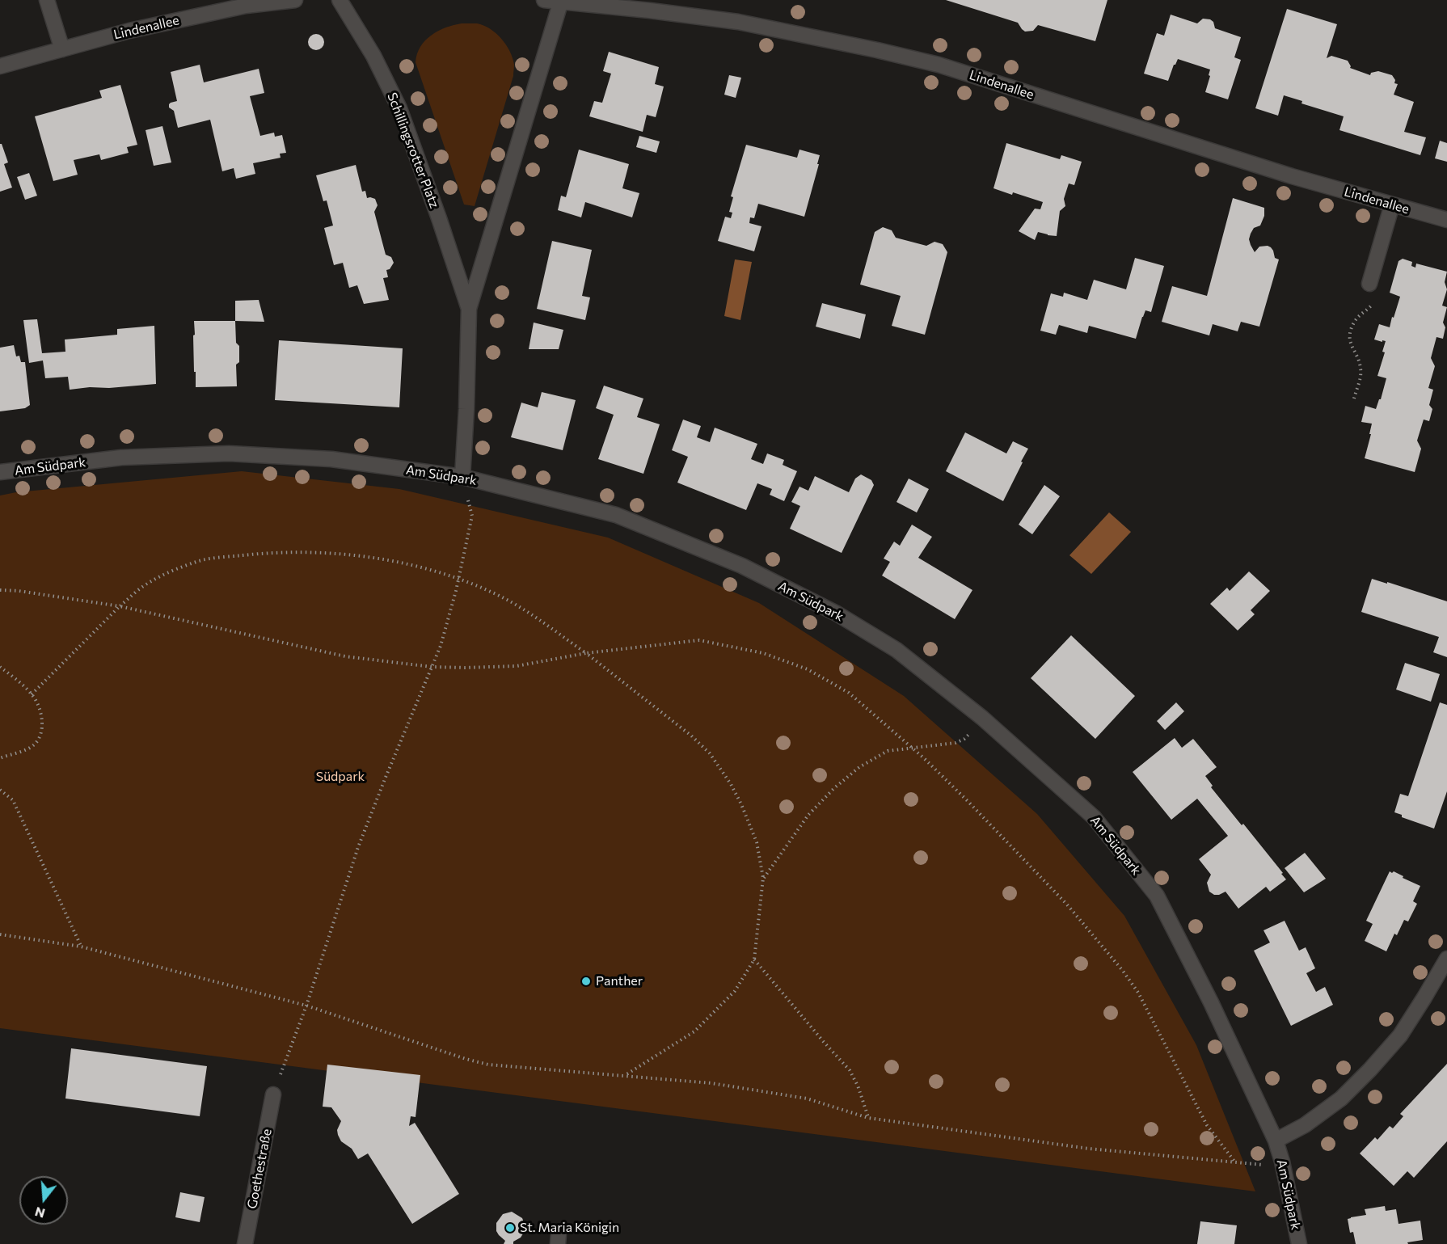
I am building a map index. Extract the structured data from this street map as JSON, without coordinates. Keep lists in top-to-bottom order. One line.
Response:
{"streets":{"street":["Lindenallee","Schillingsrotter Platz","Am Südpark","Goethestraße"]},"crossings":[["Lindenallee","Schillingsrotter Platz"],["Schillingsrotter Platz","Am Südpark"]],"parks":["Südpark"],"places":["Panther","St. Maria Königin"],"north":"bottom"}
